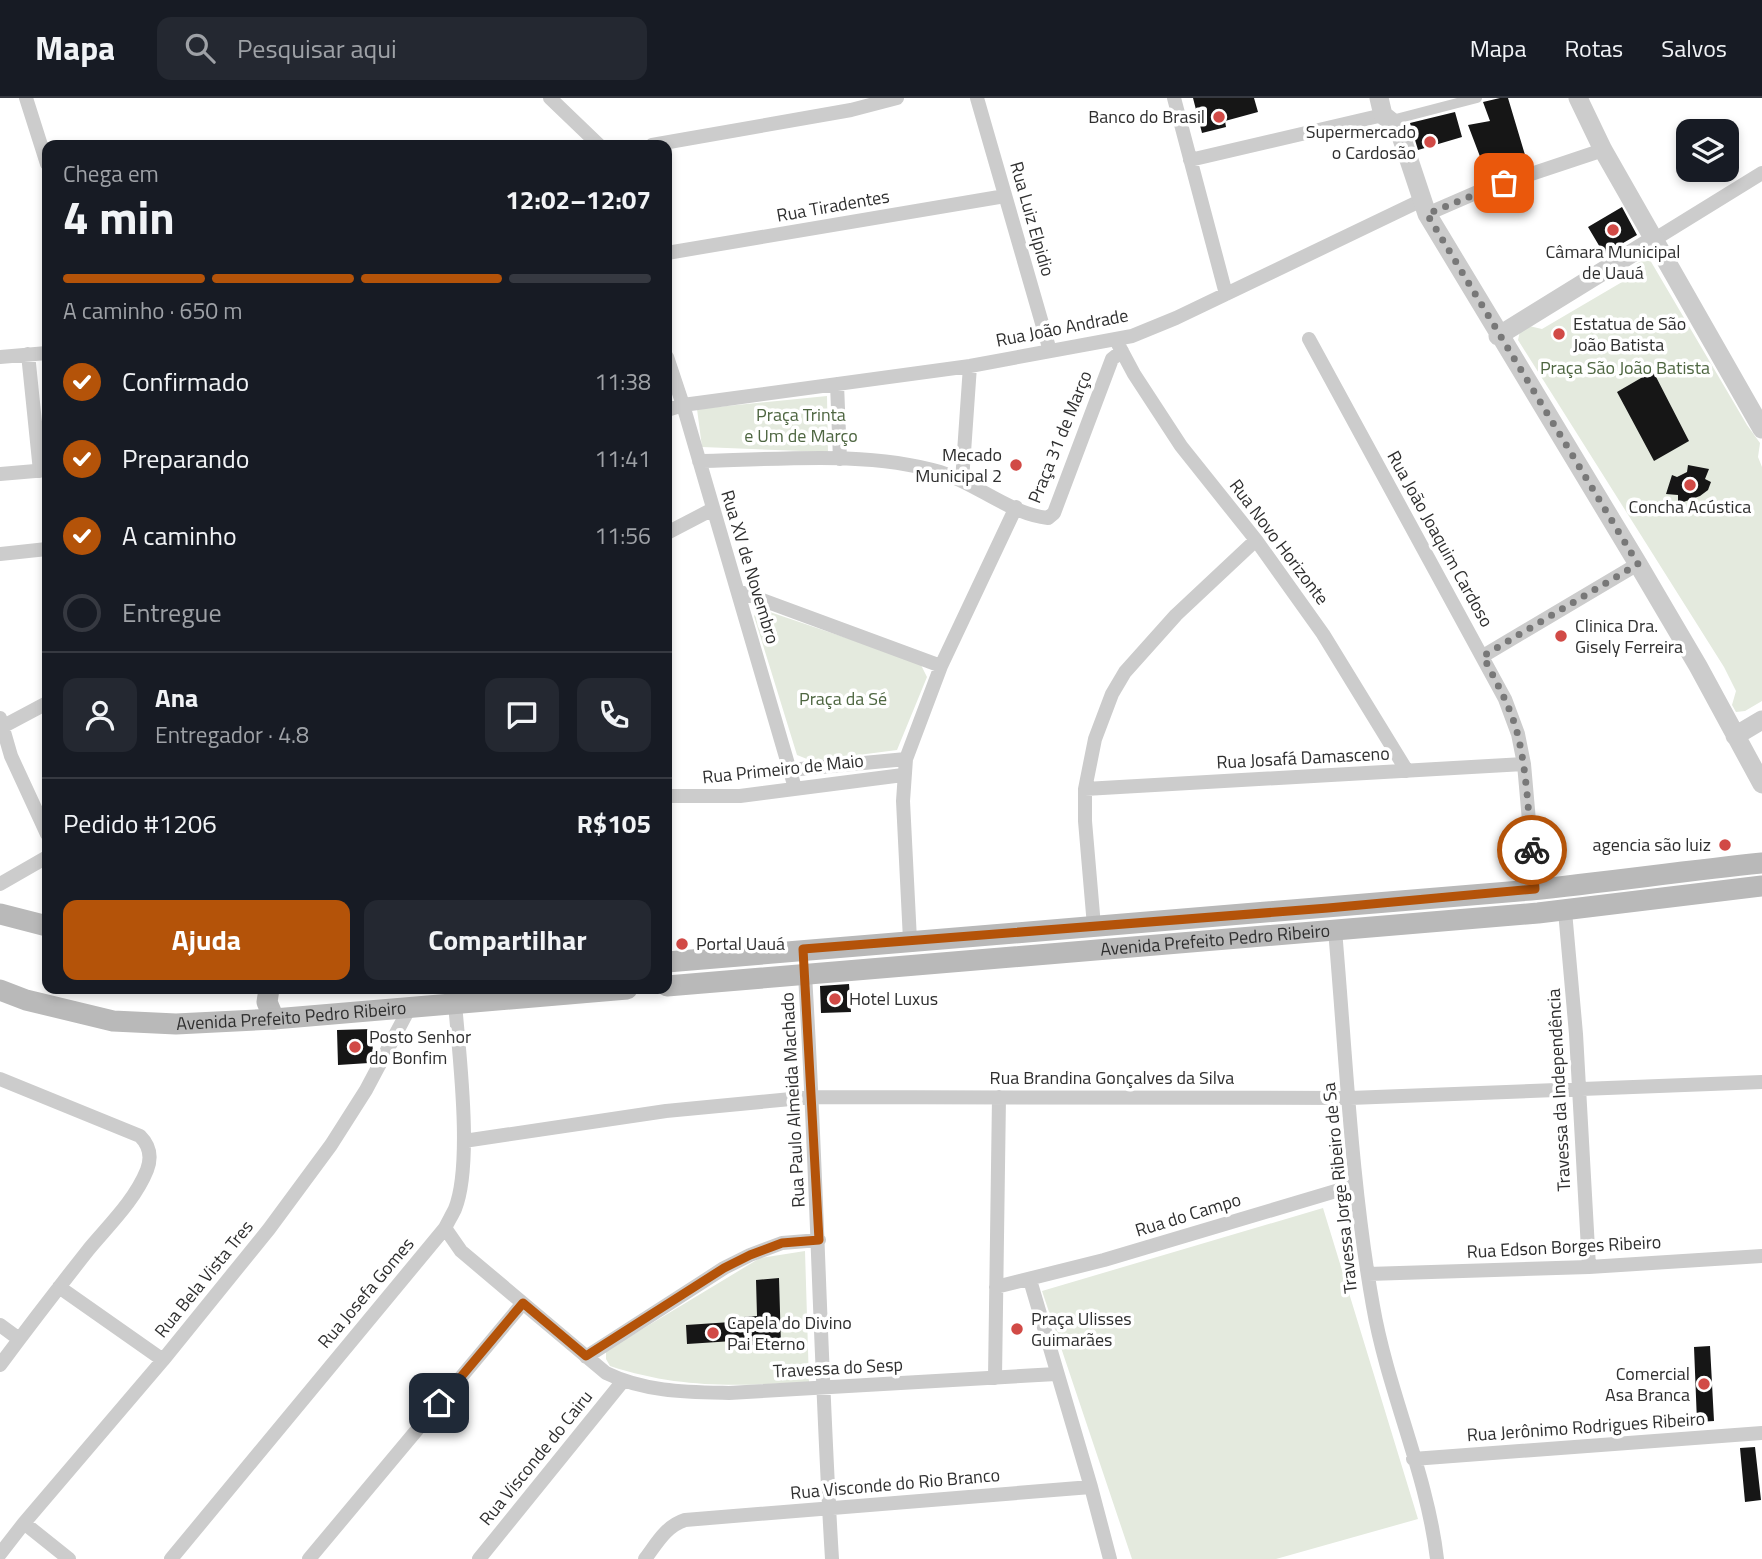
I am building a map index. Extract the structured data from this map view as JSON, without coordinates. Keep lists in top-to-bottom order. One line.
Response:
{"streets":{"main road":["Avenida Prefeito Pedro Ribeiro"],"street":["Rua Tiradentes","Rua Luiz Elpidio","Rua João Andrade","Praça 31 de Março","Rua João Joaquim Cardoso","Rua Novo Horizonte","Rua XV de Novembro","Rua Josafá Damasceno","Rua Primeiro de Maio","Rua Brandina Gonçalves da Silva","Travessa da Independência","Rua Paulo Almeida Machado","Travessa Jorge Ribeiro de Sa","Rua do Campo","Rua Edson Borges Ribeiro","Rua Bela Vista Tres","Rua Josefa Gomes","Travessa do Sesp","Rua Jerônimo Rodrigues Ribeiro","Rua Visconde do Cairu","Rua Visconde do Rio Branco"]},"crossings":[["Rua Tiradentes","Rua Luiz Elpidio"],["Rua Luiz Elpidio","Rua João Andrade"],["Rua João Andrade","Praça 31 de Março"],["Rua João Andrade","Rua Novo Horizonte"],["Rua João Andrade","Rua XV de Novembro"],["Praça 31 de Março","Rua Novo Horizonte"],["Praça 31 de Março","Rua XV de Novembro"],["Rua João Joaquim Cardoso","Rua Josafá Damasceno"],["Rua João Joaquim Cardoso","Avenida Prefeito Pedro Ribeiro"],["Rua Novo Horizonte","Rua Josafá Damasceno"],["Rua XV de Novembro","Rua Primeiro de Maio"],["Avenida Prefeito Pedro Ribeiro","Travessa da Independência"],["Avenida Prefeito Pedro Ribeiro","Rua Paulo Almeida Machado"],["Avenida Prefeito Pedro Ribeiro","Travessa Jorge Ribeiro de Sa"],["Avenida Prefeito Pedro Ribeiro","Rua Bela Vista Tres"],["Avenida Prefeito Pedro Ribeiro","Rua Josefa Gomes"],["Rua Brandina Gonçalves da Silva","Travessa da Independência"],["Rua Brandina Gonçalves da Silva","Rua Paulo Almeida Machado"],["Rua Brandina Gonçalves da Silva","Travessa Jorge Ribeiro de Sa"],["Rua Brandina Gonçalves da Silva","Rua Josefa Gomes"],["Travessa da Independência","Rua Edson Borges Ribeiro"],["Rua Paulo Almeida Machado","Travessa do Sesp"],["Rua Paulo Almeida Machado","Rua Visconde do Rio Branco"],["Travessa Jorge Ribeiro de Sa","Rua do Campo"],["Travessa Jorge Ribeiro de Sa","Rua Edson Borges Ribeiro"],["Travessa Jorge Ribeiro de Sa","Rua Jerônimo Rodrigues Ribeiro"],["Rua Josefa Gomes","Travessa do Sesp"],["Travessa do Sesp","Rua Visconde do Cairu"]],"parks":["Praça São João Batista","Praça Trinta e Um de Março","Praça da Sé"],"places":["Banco do Brasil","Supermercado o Cardosão","Câmara Municipal de Uauá","Estatua de São João Batista","Mecado Municipal 2","Concha Acústica","Clinica Dra. Gisely Ferreira","agencia são luiz","Portal Uauá","Hotel Luxus","Posto Senhor do Bonfim","Praça Ulisses Guimarães","Capela do Divino Pai Eterno","Comercial Asa Branca"],"page":{"header":"Mapa","search":"Pesquisar aqui","nav":["Mapa","Rotas","Salvos"],"heading":["4 min","Chega em","12:02–12:07"],"panel":["Ana","Entregador · 4.8","Pedido #1206","R$105"],"bar":"A caminho · 650 m","list":[["Confirmado","11:38"],["Preparando","11:41"],["A caminho","11:56"],"Entregue"],"buttons":["Ajuda","Compartilhar"]}}
